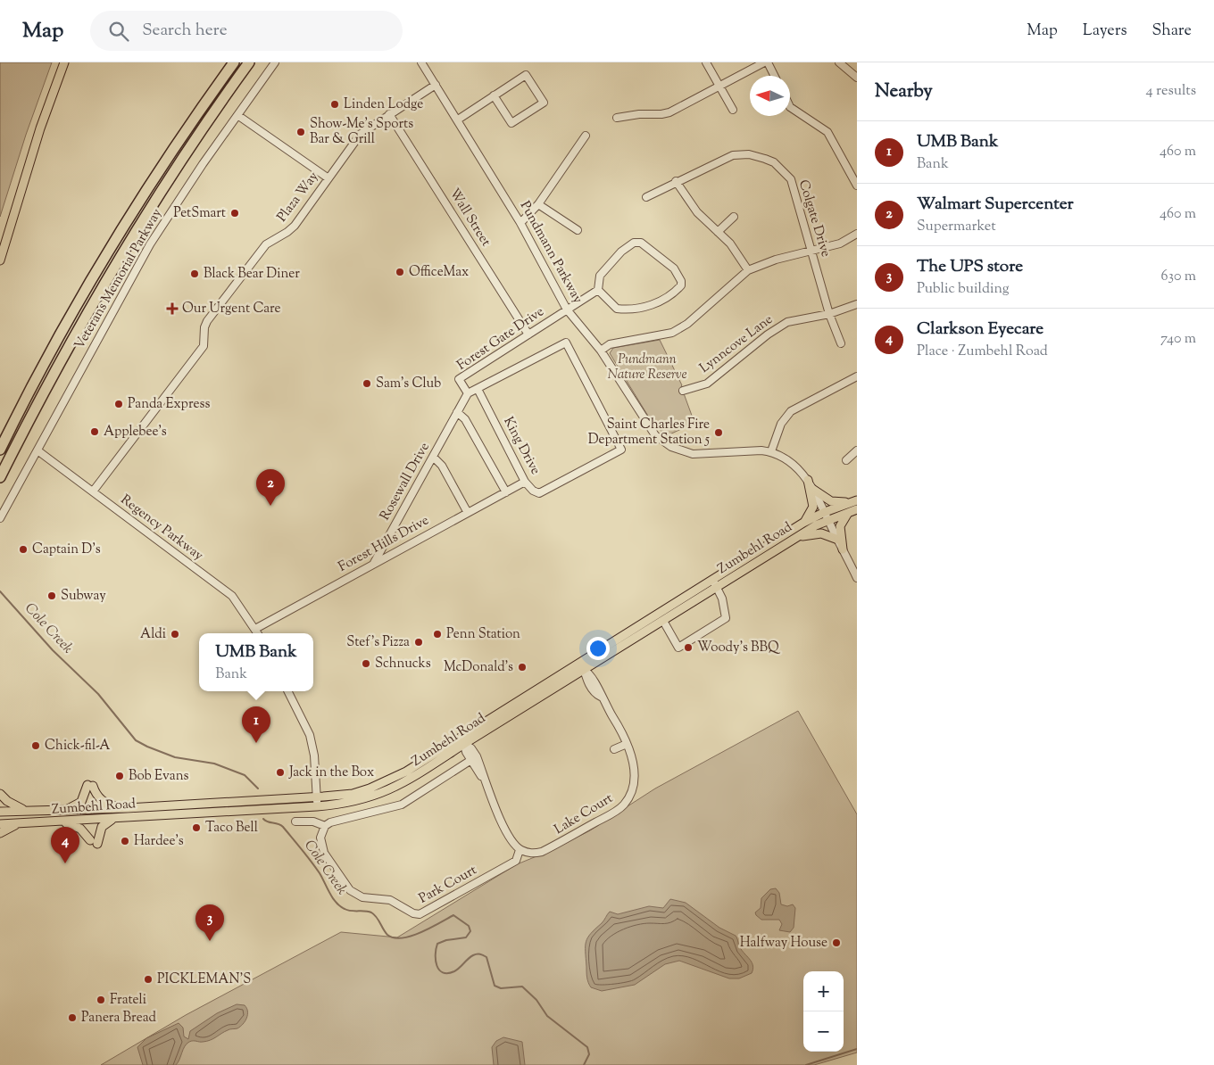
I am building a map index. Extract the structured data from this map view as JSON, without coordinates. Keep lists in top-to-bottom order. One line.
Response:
{"streets":{"main road":["Zumbehl Road"],"street":["Plaza Way","Wall Street","Colgate Drive","Pundmann Parkway","Veterans Memorial Parkway","Forest Gate Drive","Lynncove Lane","King Drive","Rosewall Drive","Regency Parkway","Forest Hills Drive","Lake Court","Park Court"]},"crossings":[["Plaza Way","Wall Street"],["Plaza Way","Pundmann Parkway"],["Plaza Way","Regency Parkway"],["Wall Street","Forest Gate Drive"],["Colgate Drive","Lynncove Lane"],["Pundmann Parkway","Forest Gate Drive"],["Pundmann Parkway","Zumbehl Road"],["Veterans Memorial Parkway","Regency Parkway"],["Forest Gate Drive","Rosewall Drive"],["King Drive","Forest Hills Drive"],["Rosewall Drive","Forest Hills Drive"],["Regency Parkway","Forest Hills Drive"],["Zumbehl Road","Lake Court"],["Lake Court","Park Court"]],"water":["Cole Creek"],"parks":["Pundmann Nature Reserve"],"places":{"other":["Linden Lodge","Show-Me's Sports Bar & Grill","PetSmart","OfficeMax","Black Bear Diner","Sam's Club","Panda Express","Applebee's","Saint Charles Fire Department Station 5","Captain D's","Subway","Aldi","Penn Station","Stef's Pizza","Woody's BBQ","Schnucks","McDonald's","Chick-fil-A","Jack in the Box","Bob Evans","Taco Bell","Hardee's","Halfway House","PICKLEMAN'S","Frateli","Panera Bread"],"health":["Our Urgent Care"]},"north":"left","page":{"header":"Map","search":"Search here","nav":["Map","Layers","Share"],"heading":["Nearby","4 results"],"list":[{"mark":"1","name":"UMB Bank","note":"Bank","value":"460 m"},{"mark":"2","name":"Walmart Supercenter","note":"Supermarket","value":"460 m"},{"mark":"3","name":"The UPS store","note":"Public building","value":"630 m"},{"mark":"4","name":"Clarkson Eyecare","note":"Place · Zumbehl Road","value":"740 m"}],"pins":["2","1","4","3"],"popup":["UMB Bank","Bank"],"map_buttons":["+","−"]}}
